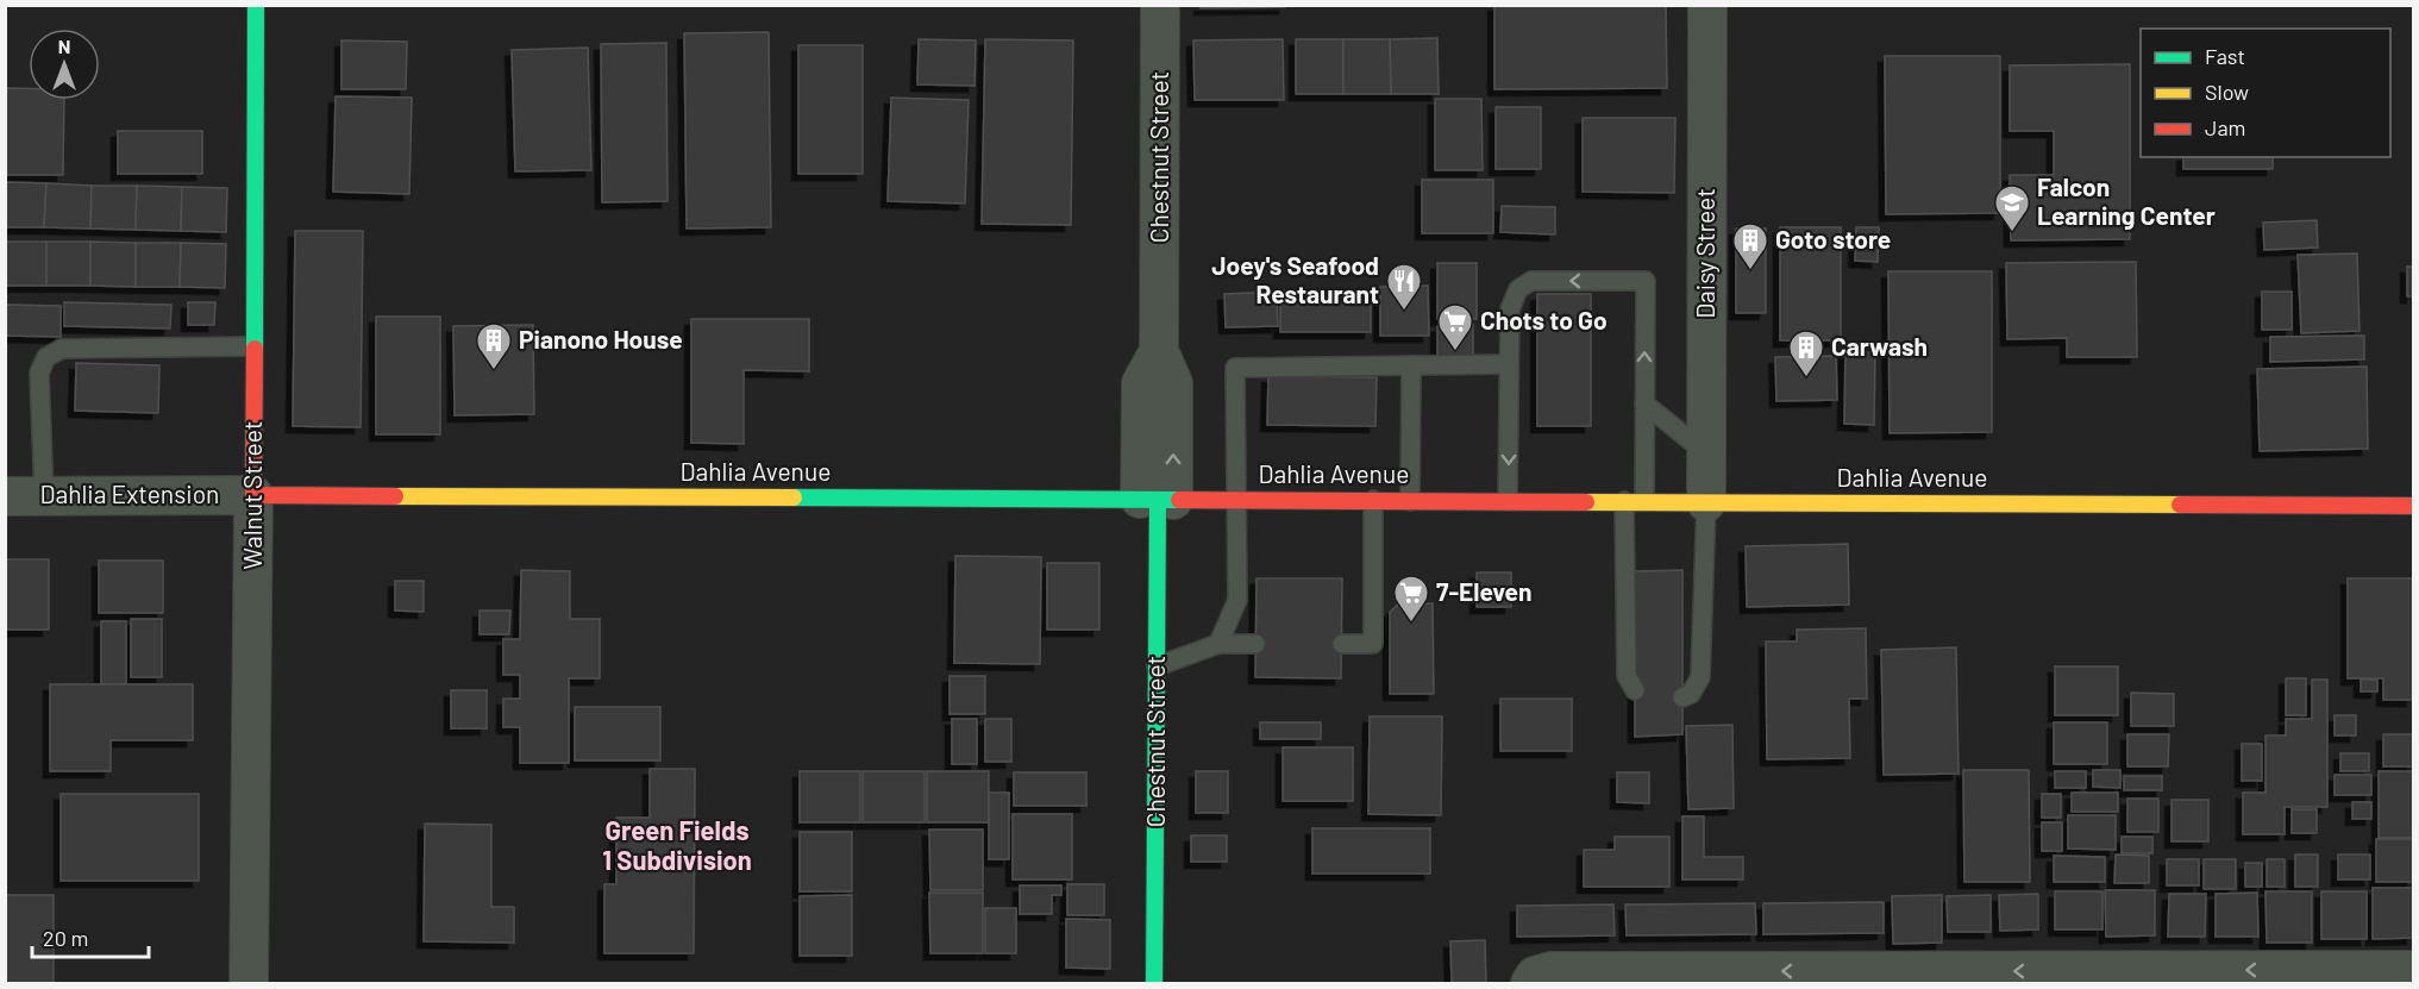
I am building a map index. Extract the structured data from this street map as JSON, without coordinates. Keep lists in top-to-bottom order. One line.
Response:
{"streets":{"street":["Chestnut Street","Daisy Street","Dahlia Avenue","Dahlia Extension","Walnut Street"]},"crossings":[["Chestnut Street","Dahlia Avenue"],["Daisy Street","Dahlia Avenue"],["Dahlia Avenue","Dahlia Extension"],["Dahlia Avenue","Walnut Street"],["Dahlia Extension","Walnut Street"]],"districts":["Green Fields 1 Subdivision"],"places":{"school or university":["Falcon Learning Center"],"building":["Goto store","Pianono House","Carwash"],"restaurant":["Joey's Seafood Restaurant"],"supermarket":["Chots to Go","7-Eleven"]},"legend":["Fast","Slow","Jam"],"scale_bar":"20 m","north":"top"}
